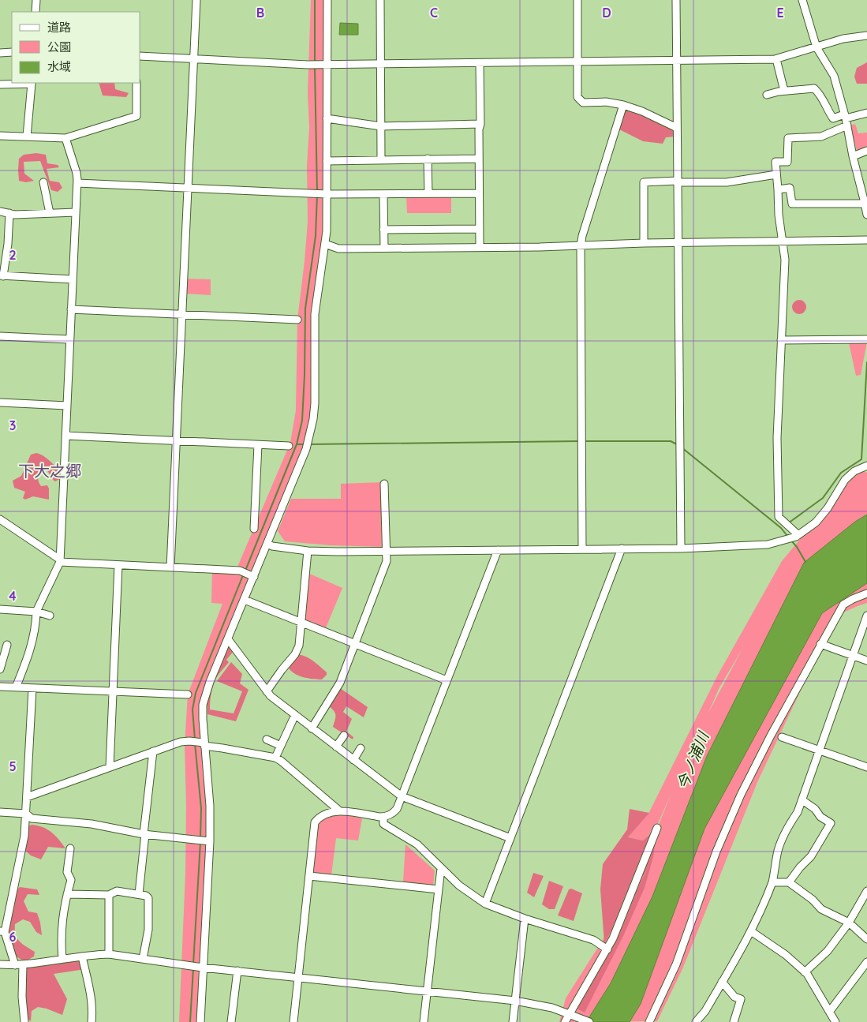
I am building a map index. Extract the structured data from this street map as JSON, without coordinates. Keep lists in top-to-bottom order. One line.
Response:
{"districts":["下大之郷"],"water":["今ノ浦川"],"legend":["道路","公園","水域"],"grid":{"columns":["B","C","D","E"],"rows":["2","3","4","5","6"]}}
